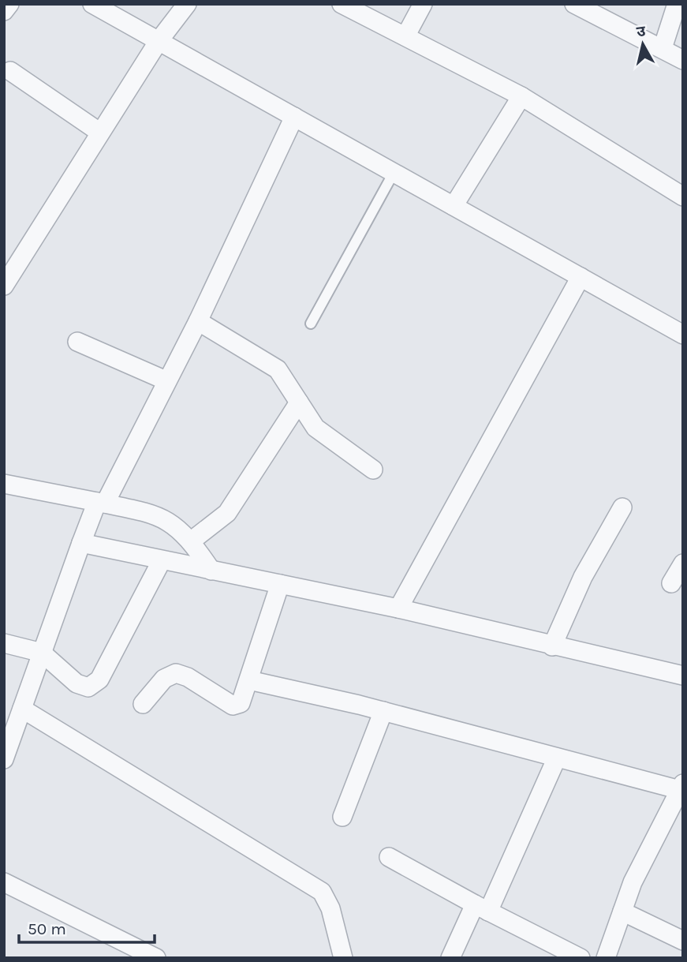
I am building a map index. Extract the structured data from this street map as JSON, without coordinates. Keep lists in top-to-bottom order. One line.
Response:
{"scale_bar":"50 m","north":"top"}
